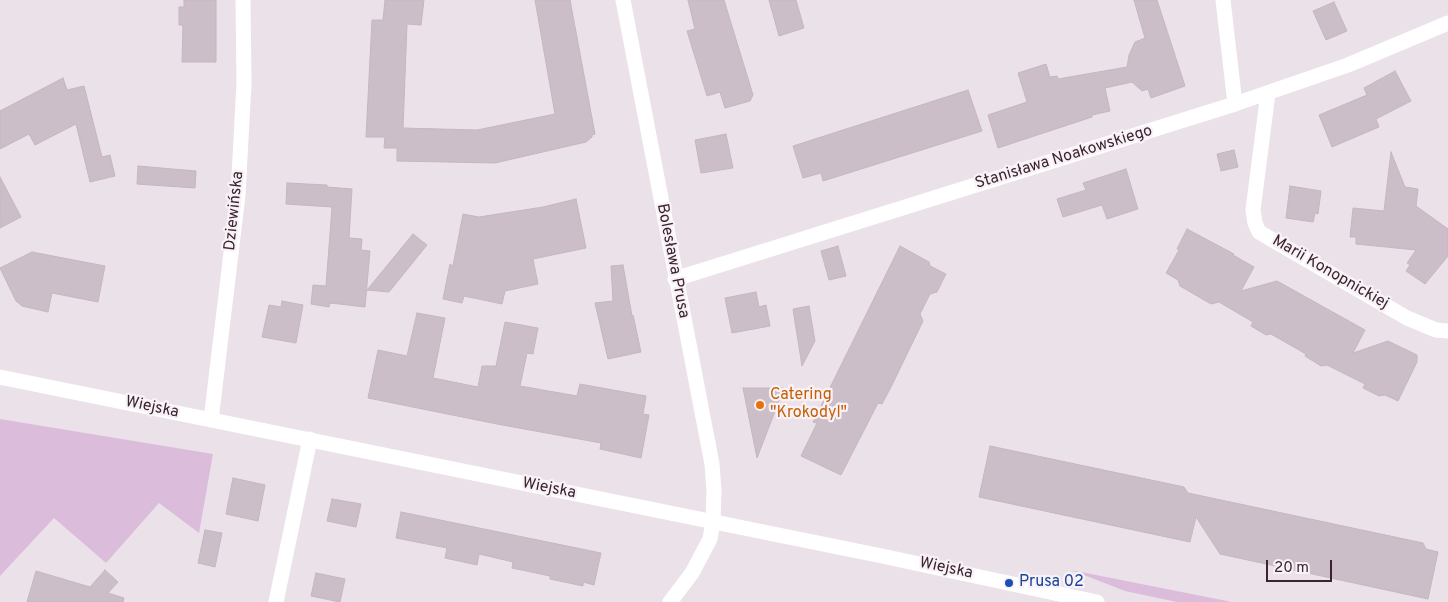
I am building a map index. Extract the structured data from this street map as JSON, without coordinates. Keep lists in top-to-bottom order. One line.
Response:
{"streets":{"street":["Stanisława Noakowskiego","Dziewińska","Bolesława Prusa","Marii Konopnickiej","Wiejska"]},"crossings":[["Stanisława Noakowskiego","Bolesława Prusa"],["Stanisława Noakowskiego","Marii Konopnickiej"],["Dziewińska","Wiejska"],["Bolesława Prusa","Wiejska"]],"places":["Catering \"Krokodyl\"","Prusa 02"],"scale_bar":"20 m"}
